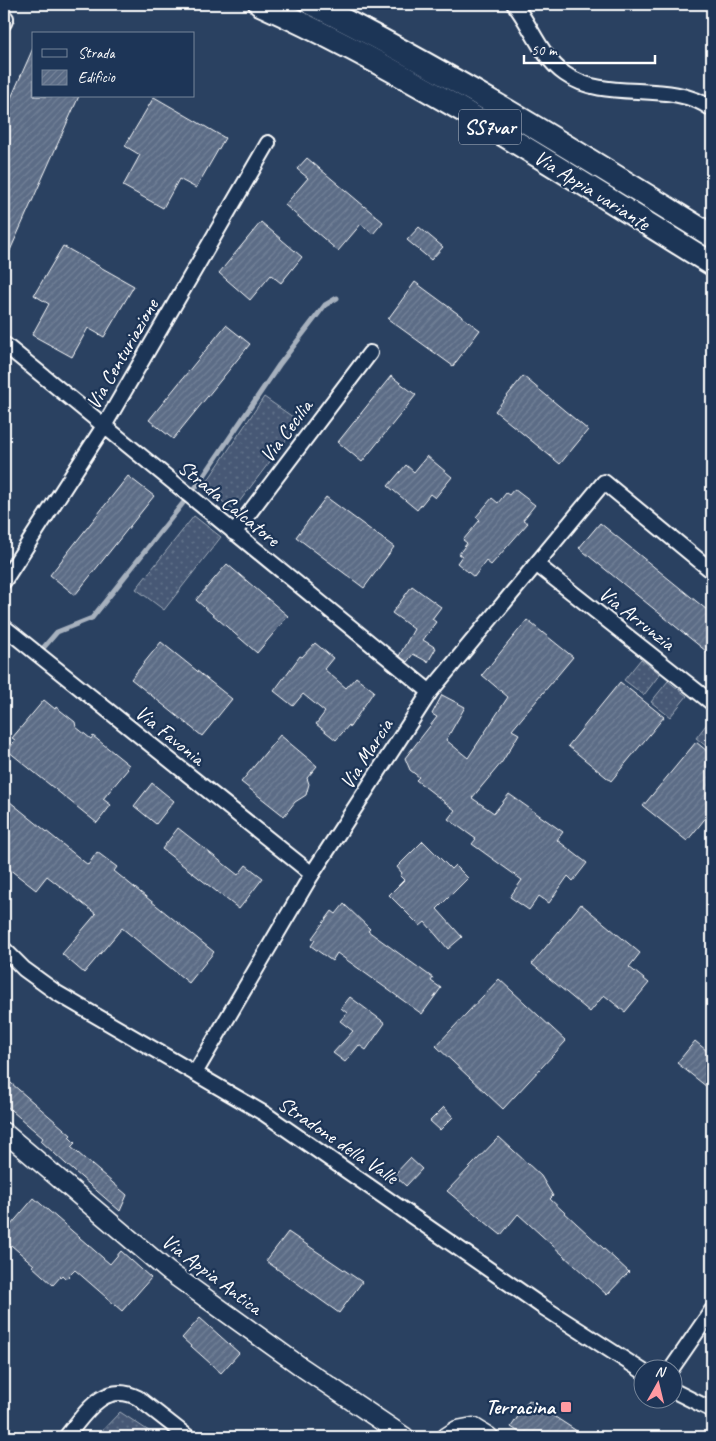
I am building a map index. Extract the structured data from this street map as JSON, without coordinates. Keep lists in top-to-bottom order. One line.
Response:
{"streets":{"highway":["SS7var","Via Appia variante"],"street":["Via Centuriazione","Via Cecilia","Strada Calcatore","Via Arrunzia","Via Favonia","Via Marcia","Stradone della Valle","Via Appia Antica"]},"crossings":[["Via Centuriazione","Strada Calcatore"],["Via Cecilia","Strada Calcatore"],["Strada Calcatore","Via Marcia"],["Via Arrunzia","Via Marcia"],["Via Favonia","Via Marcia"],["Via Marcia","Stradone della Valle"]],"places":{"transit":["Terracina"]},"legend":["Strada","Edificio"],"scale_bar":"50 m","north":"top"}
